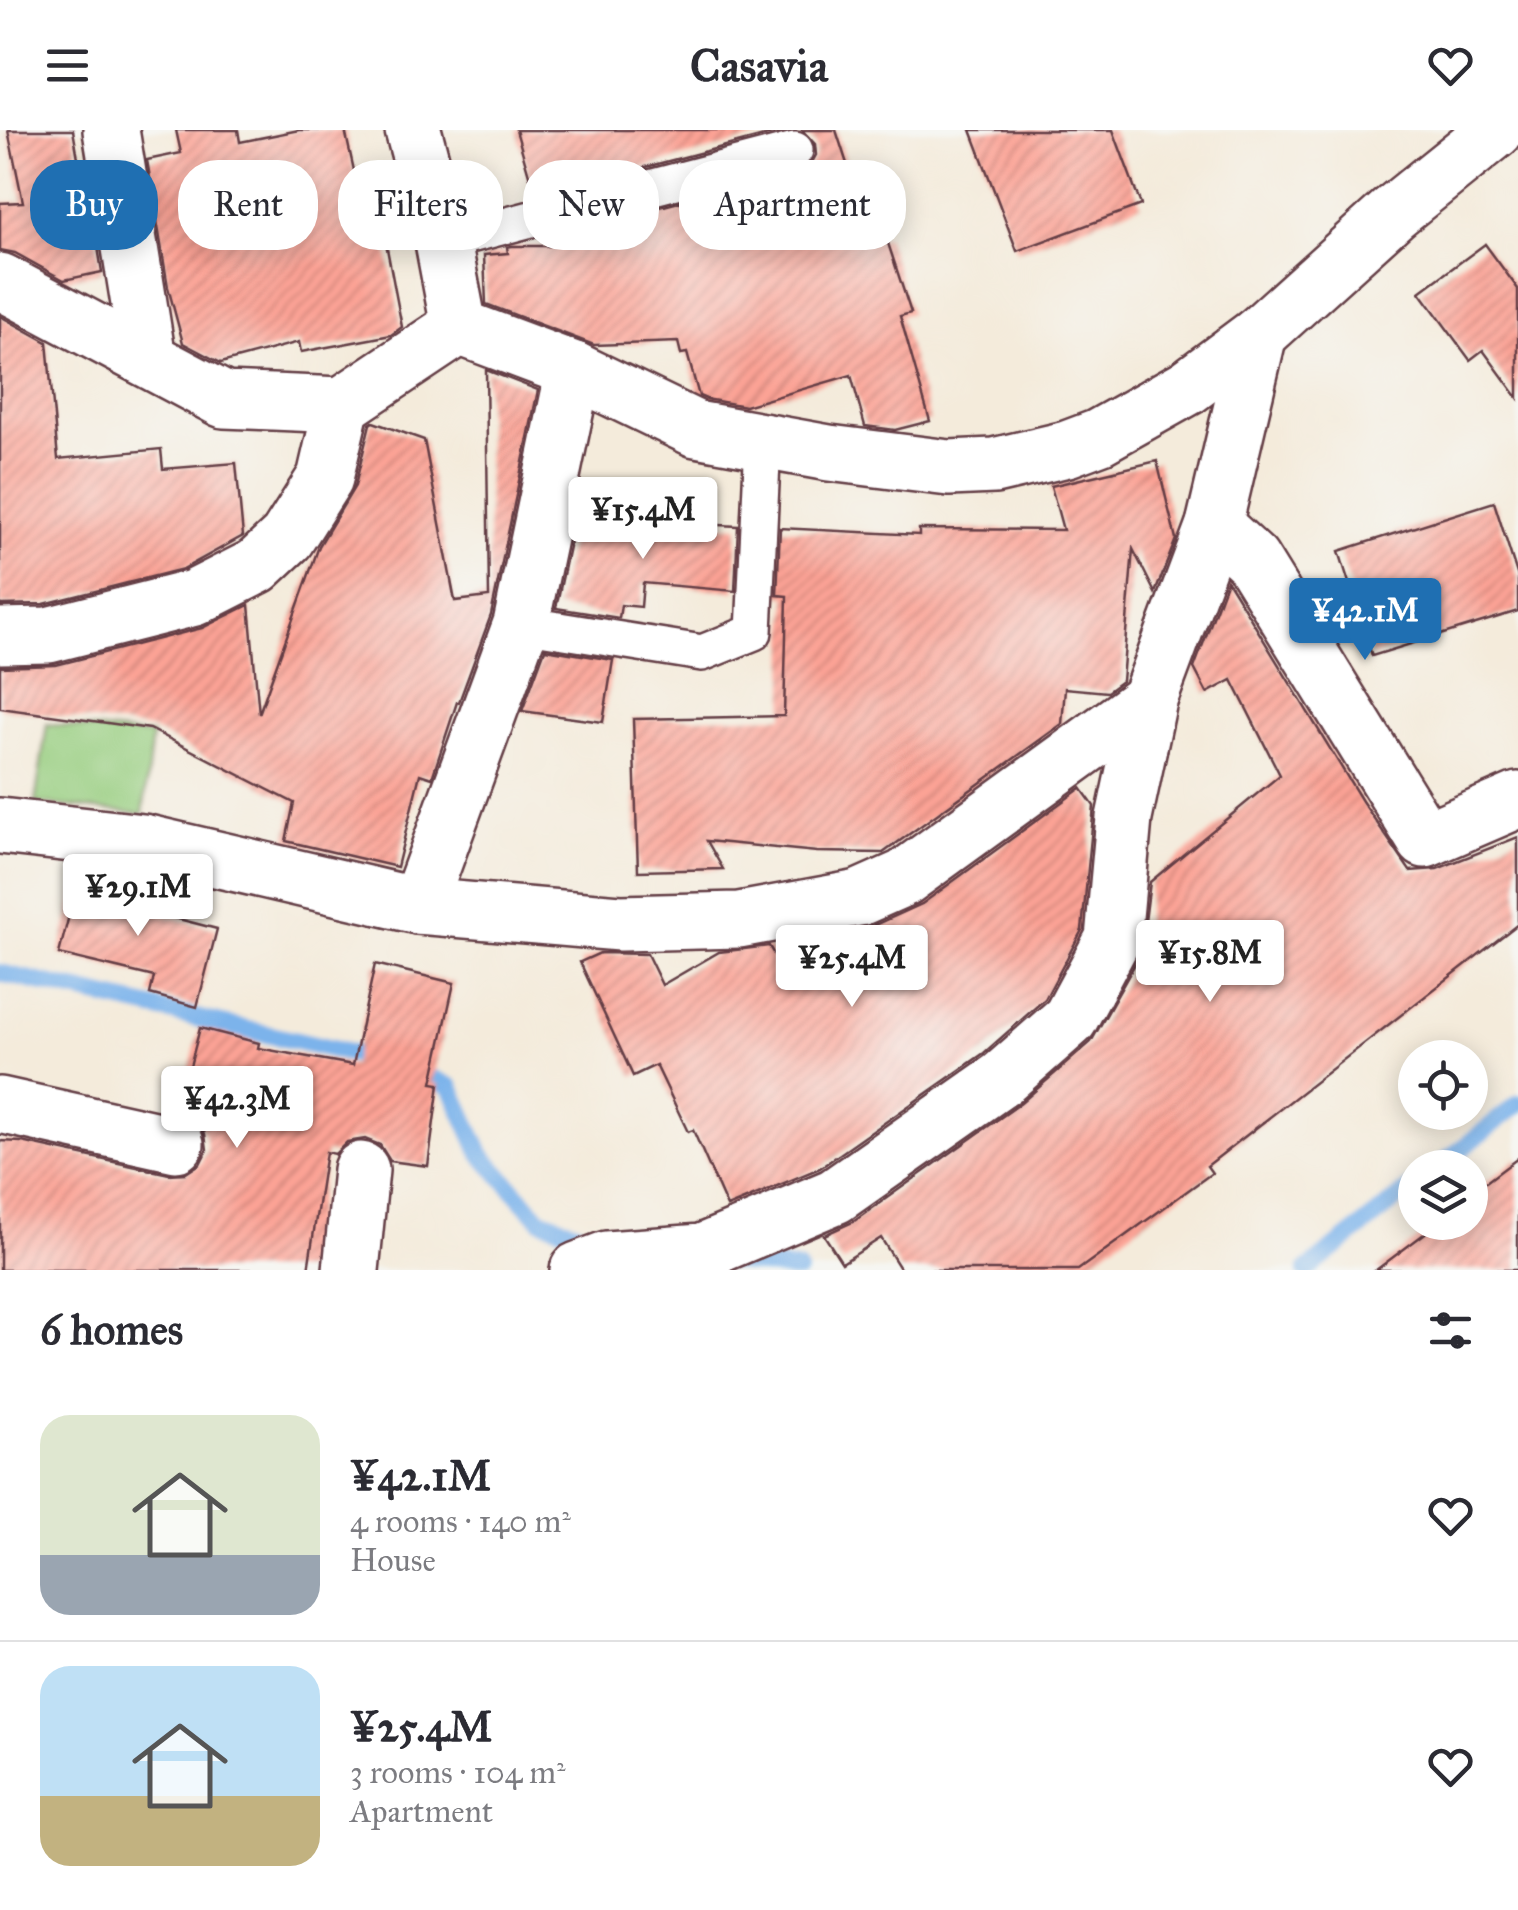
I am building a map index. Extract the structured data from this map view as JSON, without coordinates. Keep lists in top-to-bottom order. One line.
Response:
{"page":{"header":"Casavia","chip":["Buy","Rent","Filters","New","Apartment"],"price":["¥15.4M","¥42.1M","¥29.1M","¥15.8M","¥25.4M","¥42.3M"],"heading":"6 homes","list":[{"name":"¥42.1M","note":"4 rooms · 140 m² · House"},{"name":"¥25.4M","note":"3 rooms · 104 m² · Apartment"}]}}
